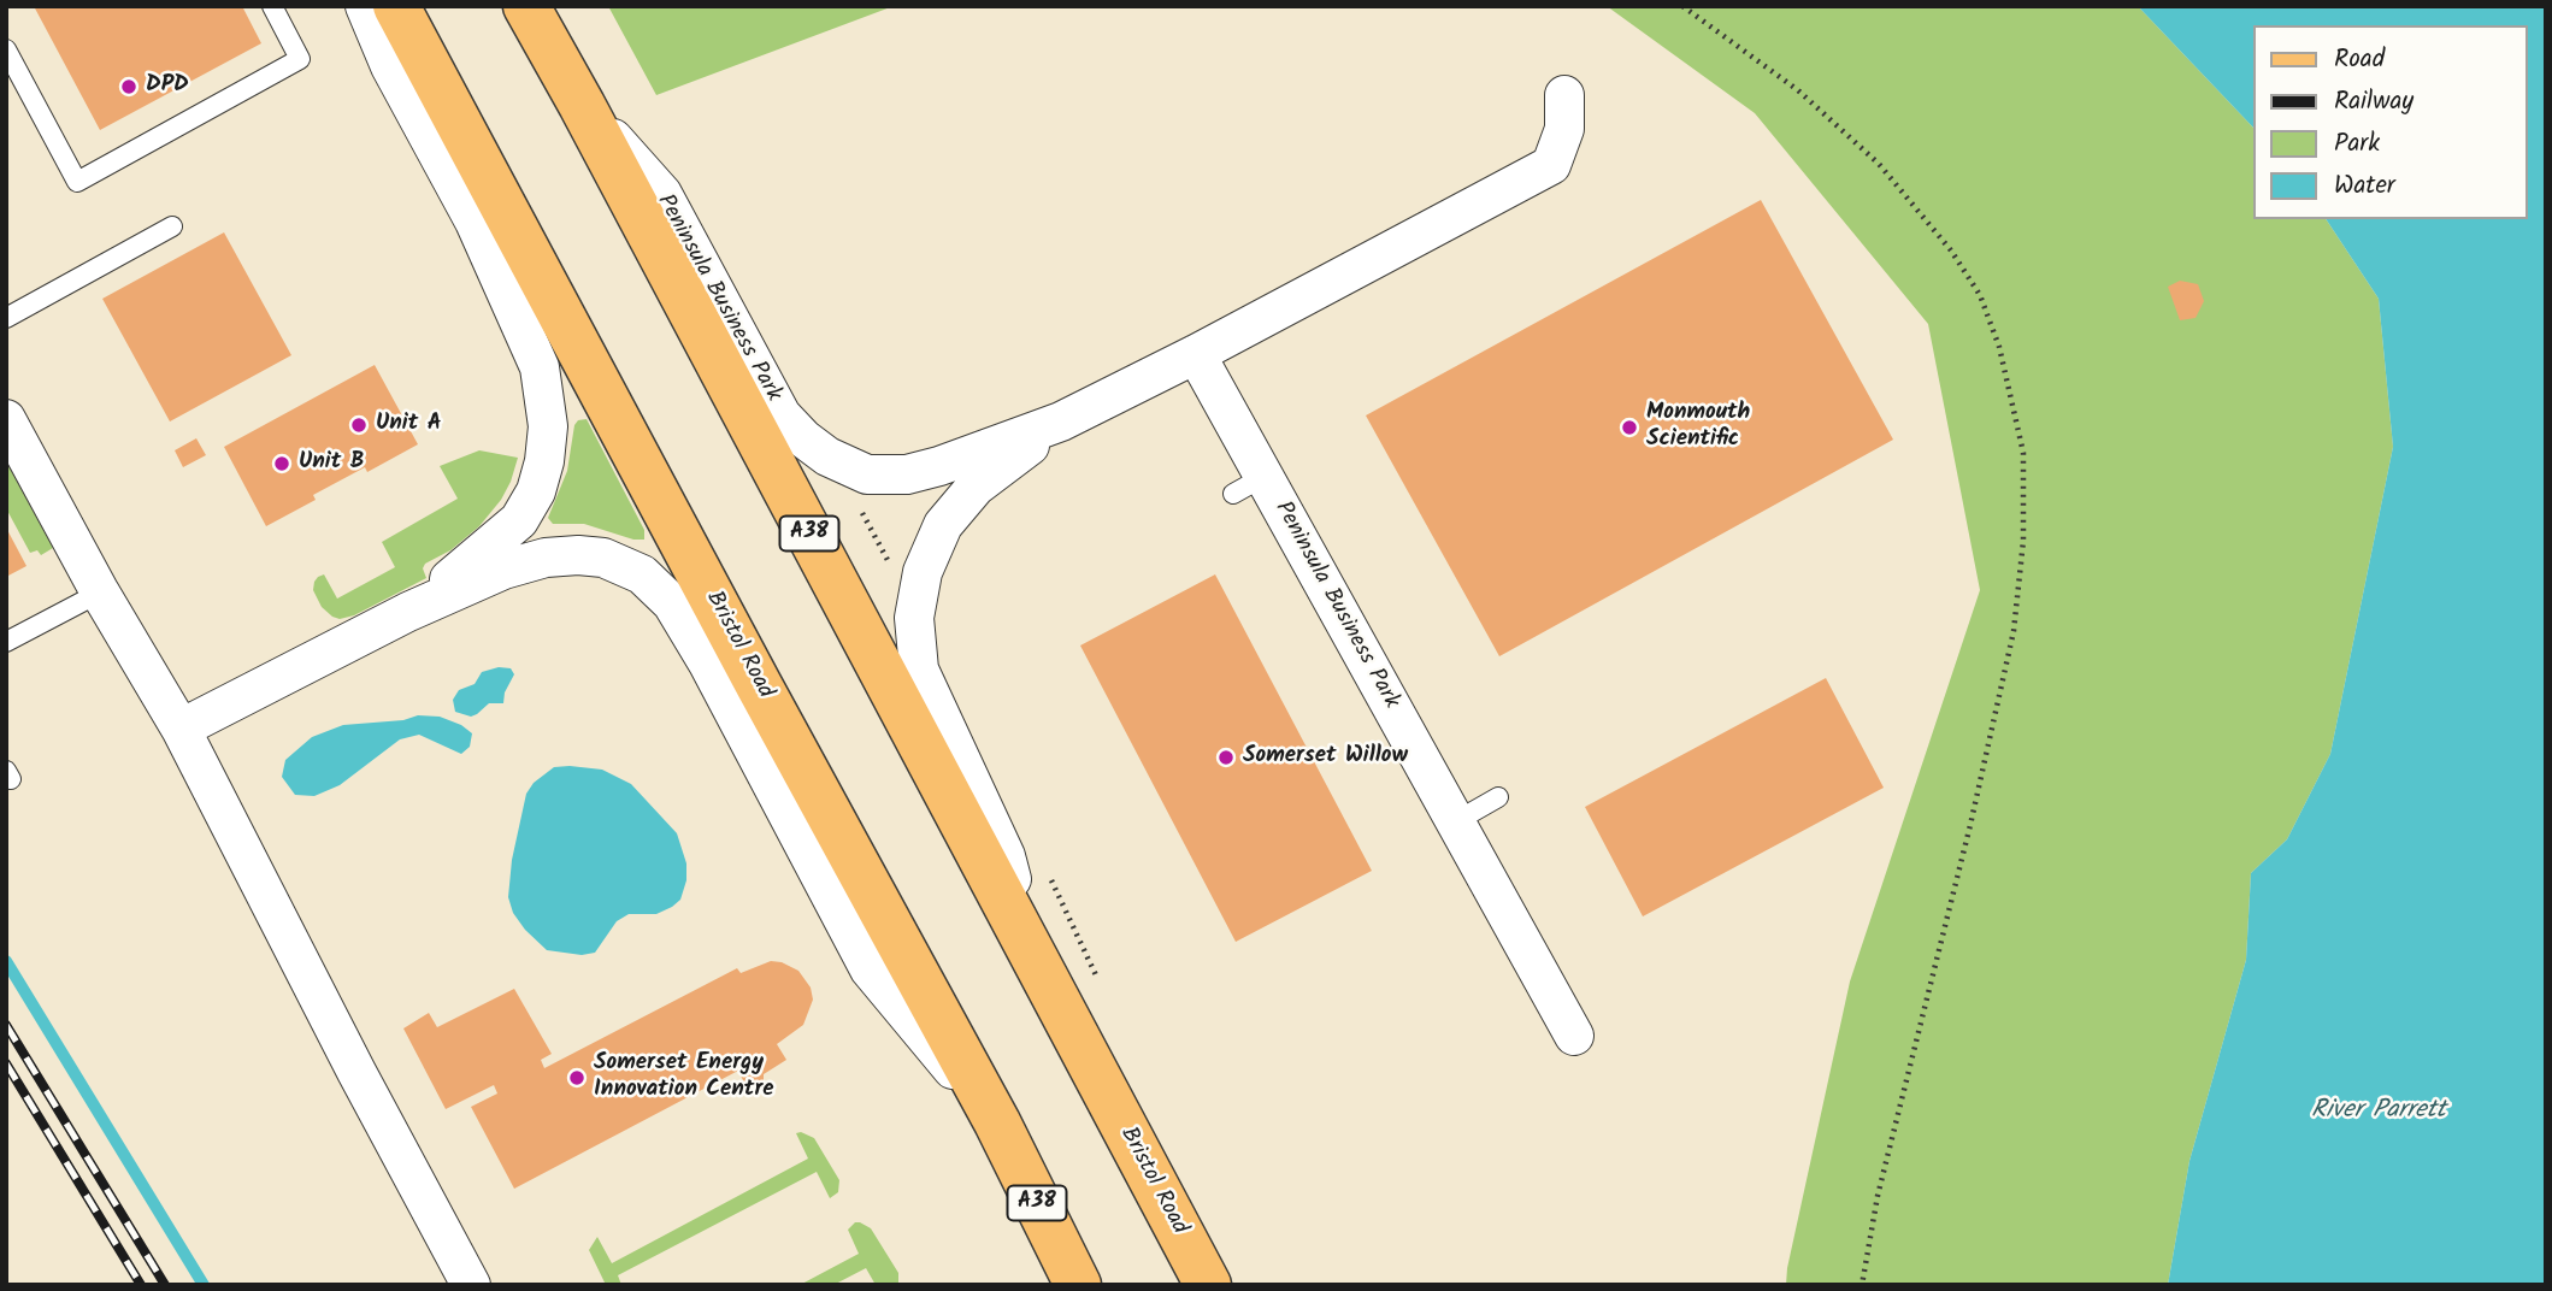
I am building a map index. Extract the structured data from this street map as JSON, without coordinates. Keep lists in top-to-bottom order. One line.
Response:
{"streets":{"main road":["A38","Bristol Road"],"street":["Peninsula Business Park"]},"crossings":[["Peninsula Business Park","Bristol Road"]],"water":["River Parrett"],"places":["DPD","Unit A","Monmouth Scientific","Unit B","Somerset Willow","Somerset Energy Innovation Centre"],"legend":["Road","Railway","Park","Water"]}
